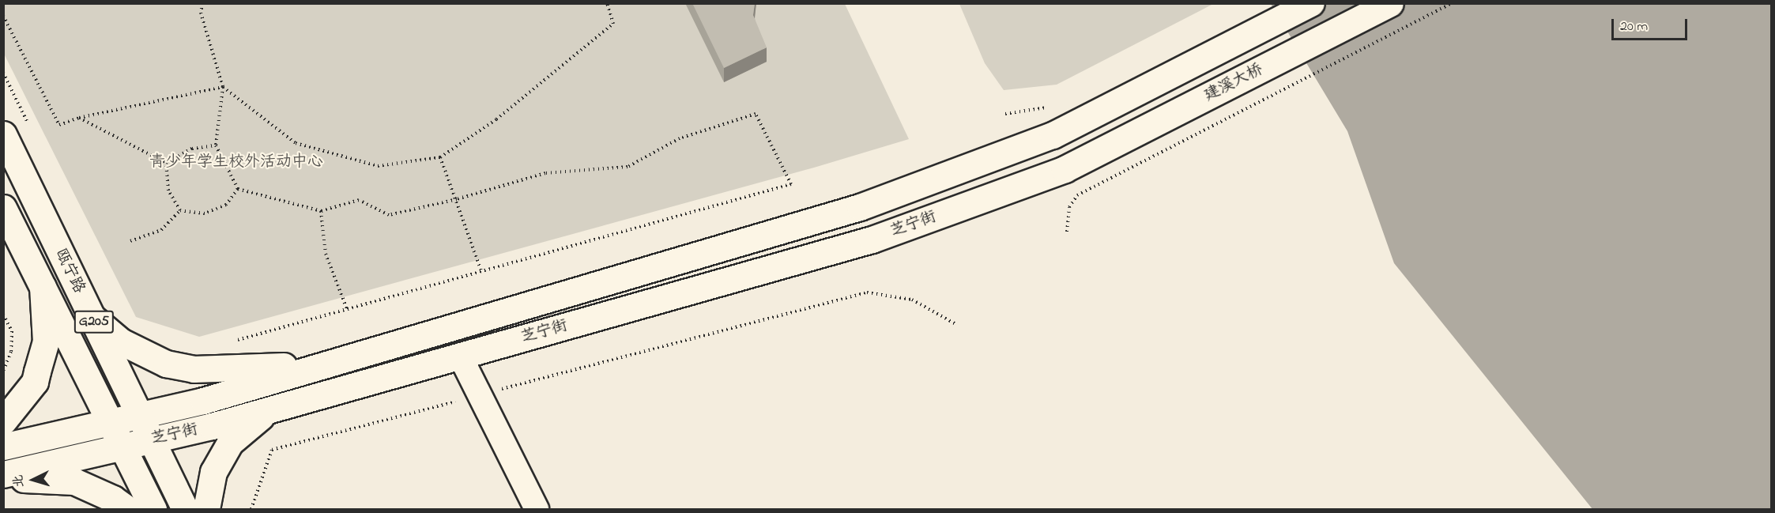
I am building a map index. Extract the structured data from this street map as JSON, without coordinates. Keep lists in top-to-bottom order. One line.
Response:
{"streets":{"main road":["建溪大桥","芝宁街","瓯宁路","G205"]},"crossings":[["建溪大桥","芝宁街"],["芝宁街","瓯宁路"]],"parks":["青少年学生校外活动中心"],"scale_bar":"20 m","north":"left"}
